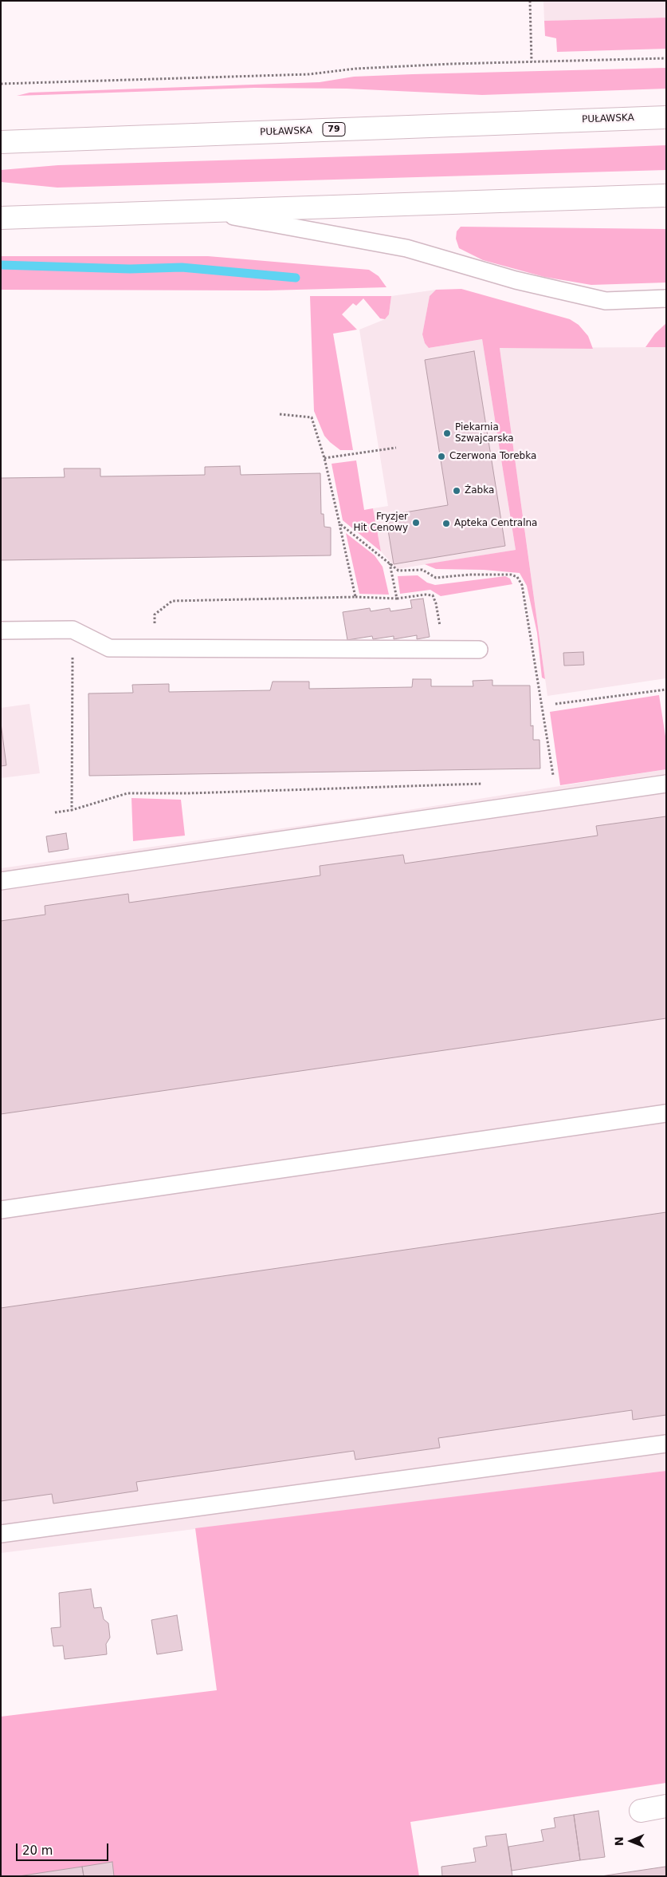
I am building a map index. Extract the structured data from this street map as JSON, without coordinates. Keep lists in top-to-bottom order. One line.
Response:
{"streets":{"main road":["PUŁAWSKA","79"]},"places":["Piekarnia Szwajcarska","Czerwona Torebka","Żabka","Fryzjer Hit Cenowy","Apteka Centralna"],"scale_bar":"20 m","north":"left"}
